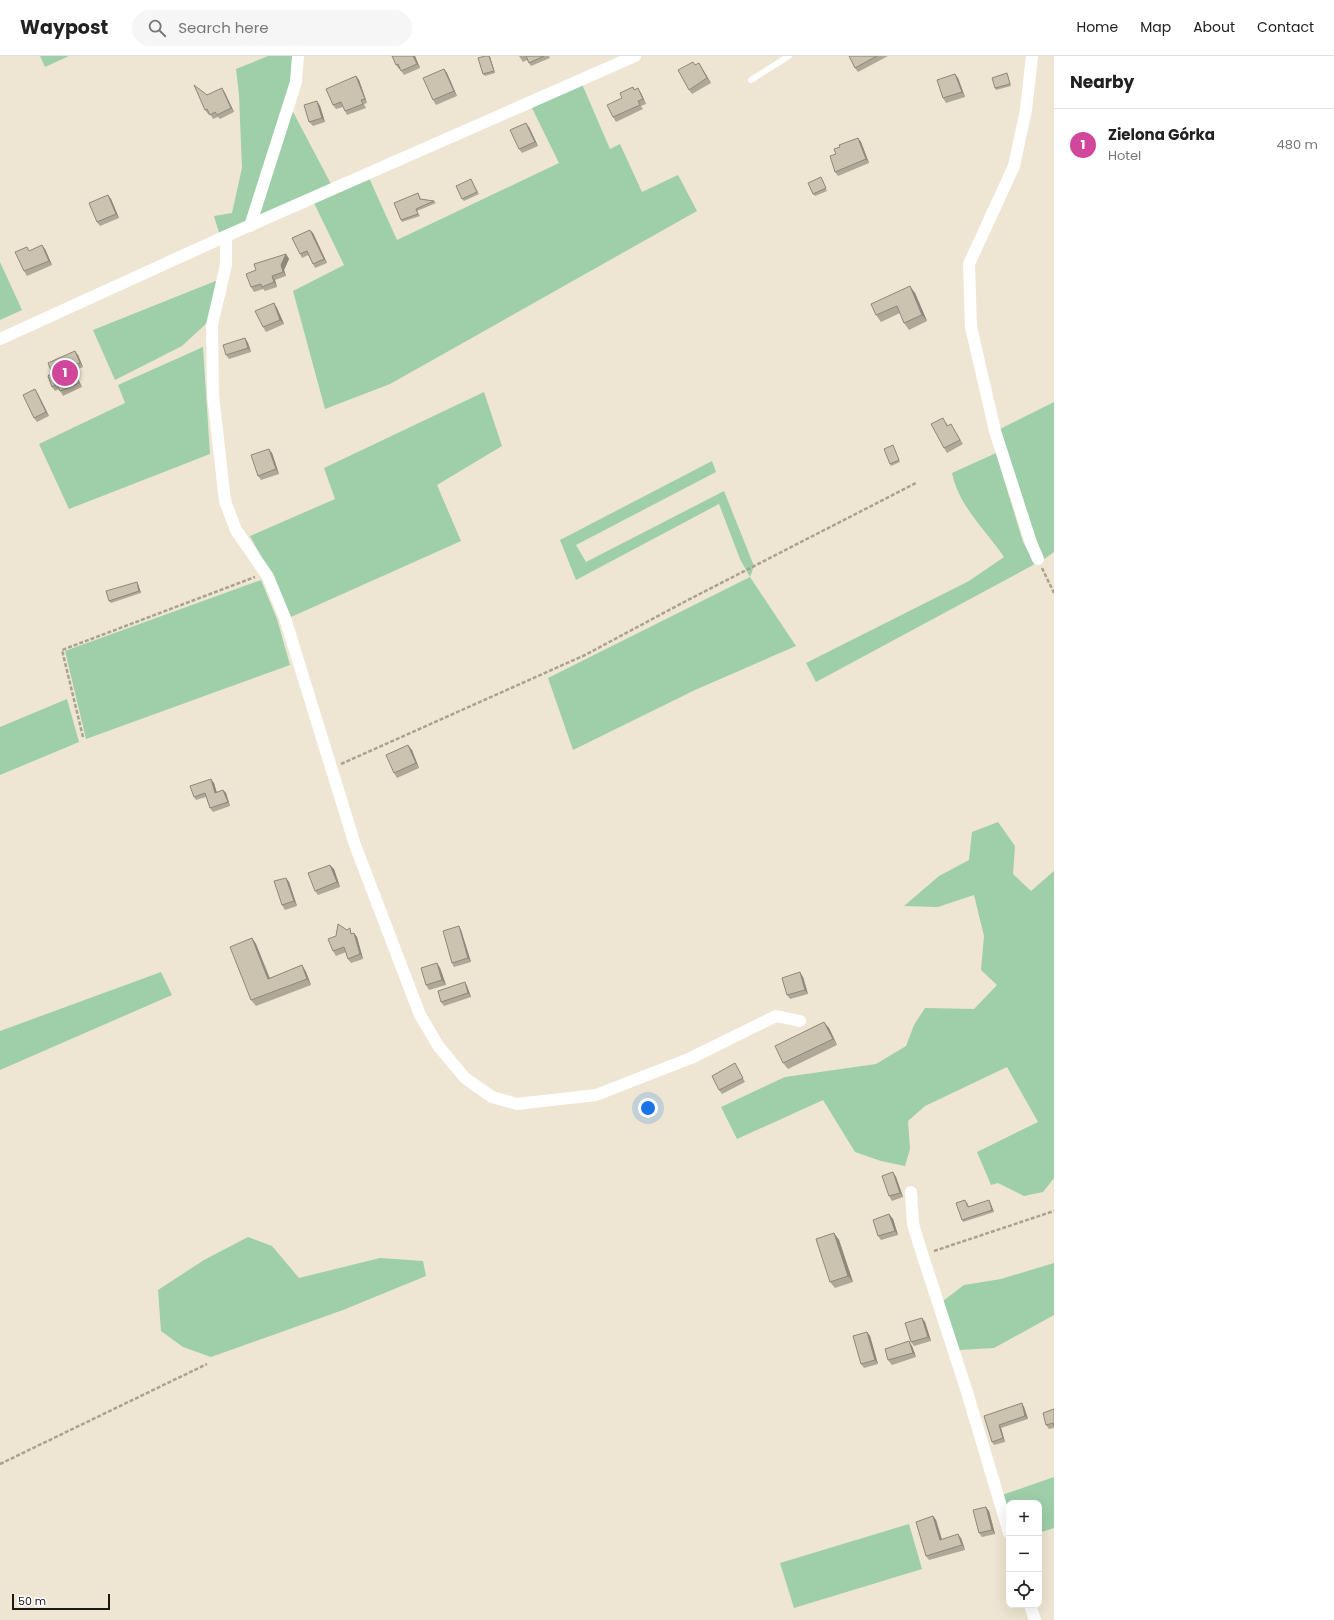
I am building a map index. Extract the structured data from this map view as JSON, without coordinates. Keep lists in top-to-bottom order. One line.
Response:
{"scale_bar":"50 m","page":{"header":"Waypost","search":"Search here","nav":["Home","Map","About","Contact"],"heading":"Nearby","list":[{"mark":"1","name":"Zielona Górka","note":"Hotel","value":"480 m"}],"pins":"1","map_buttons":["+","−"],"scale":"50 m"}}
